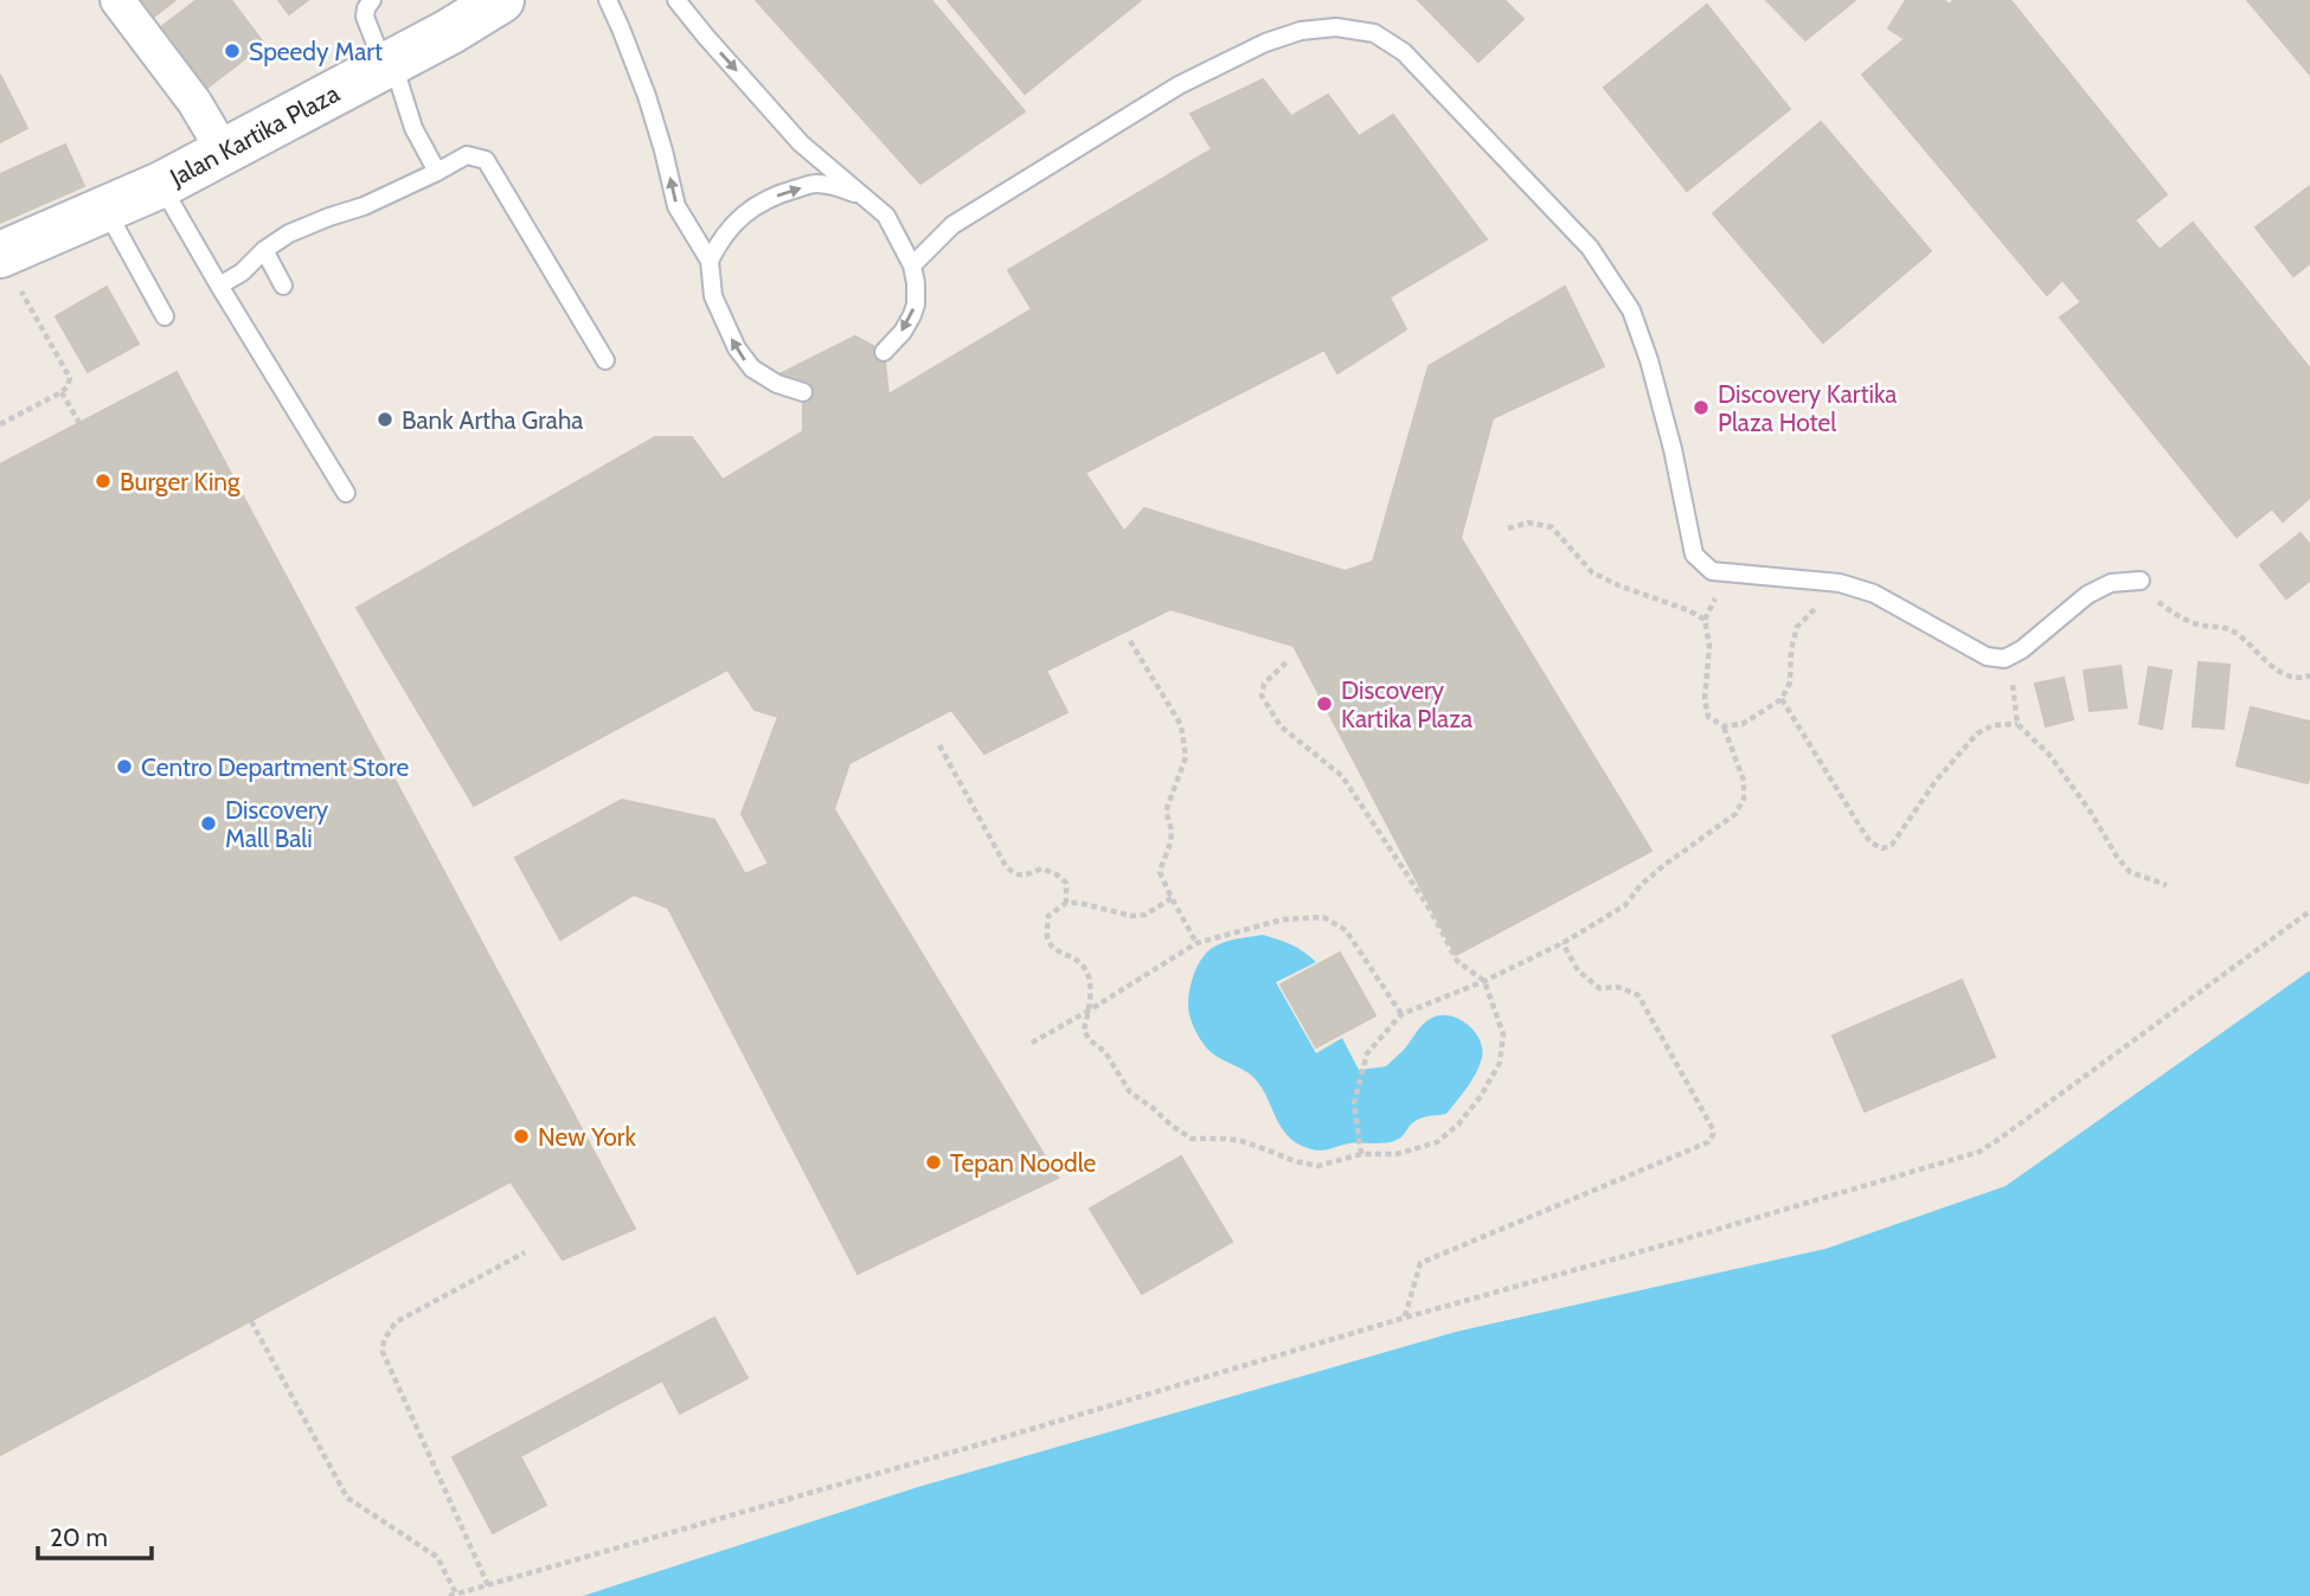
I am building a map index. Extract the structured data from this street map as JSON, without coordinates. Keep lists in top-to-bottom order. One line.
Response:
{"streets":{"main road":["Jalan Kartika Plaza"]},"places":["Speedy Mart","Discovery Kartika Plaza Hotel","Bank Artha Graha","Burger King","Discovery Kartika Plaza","Centro Department Store","Discovery Mall Bali","New York","Tepan Noodle"],"scale_bar":"20 m"}
